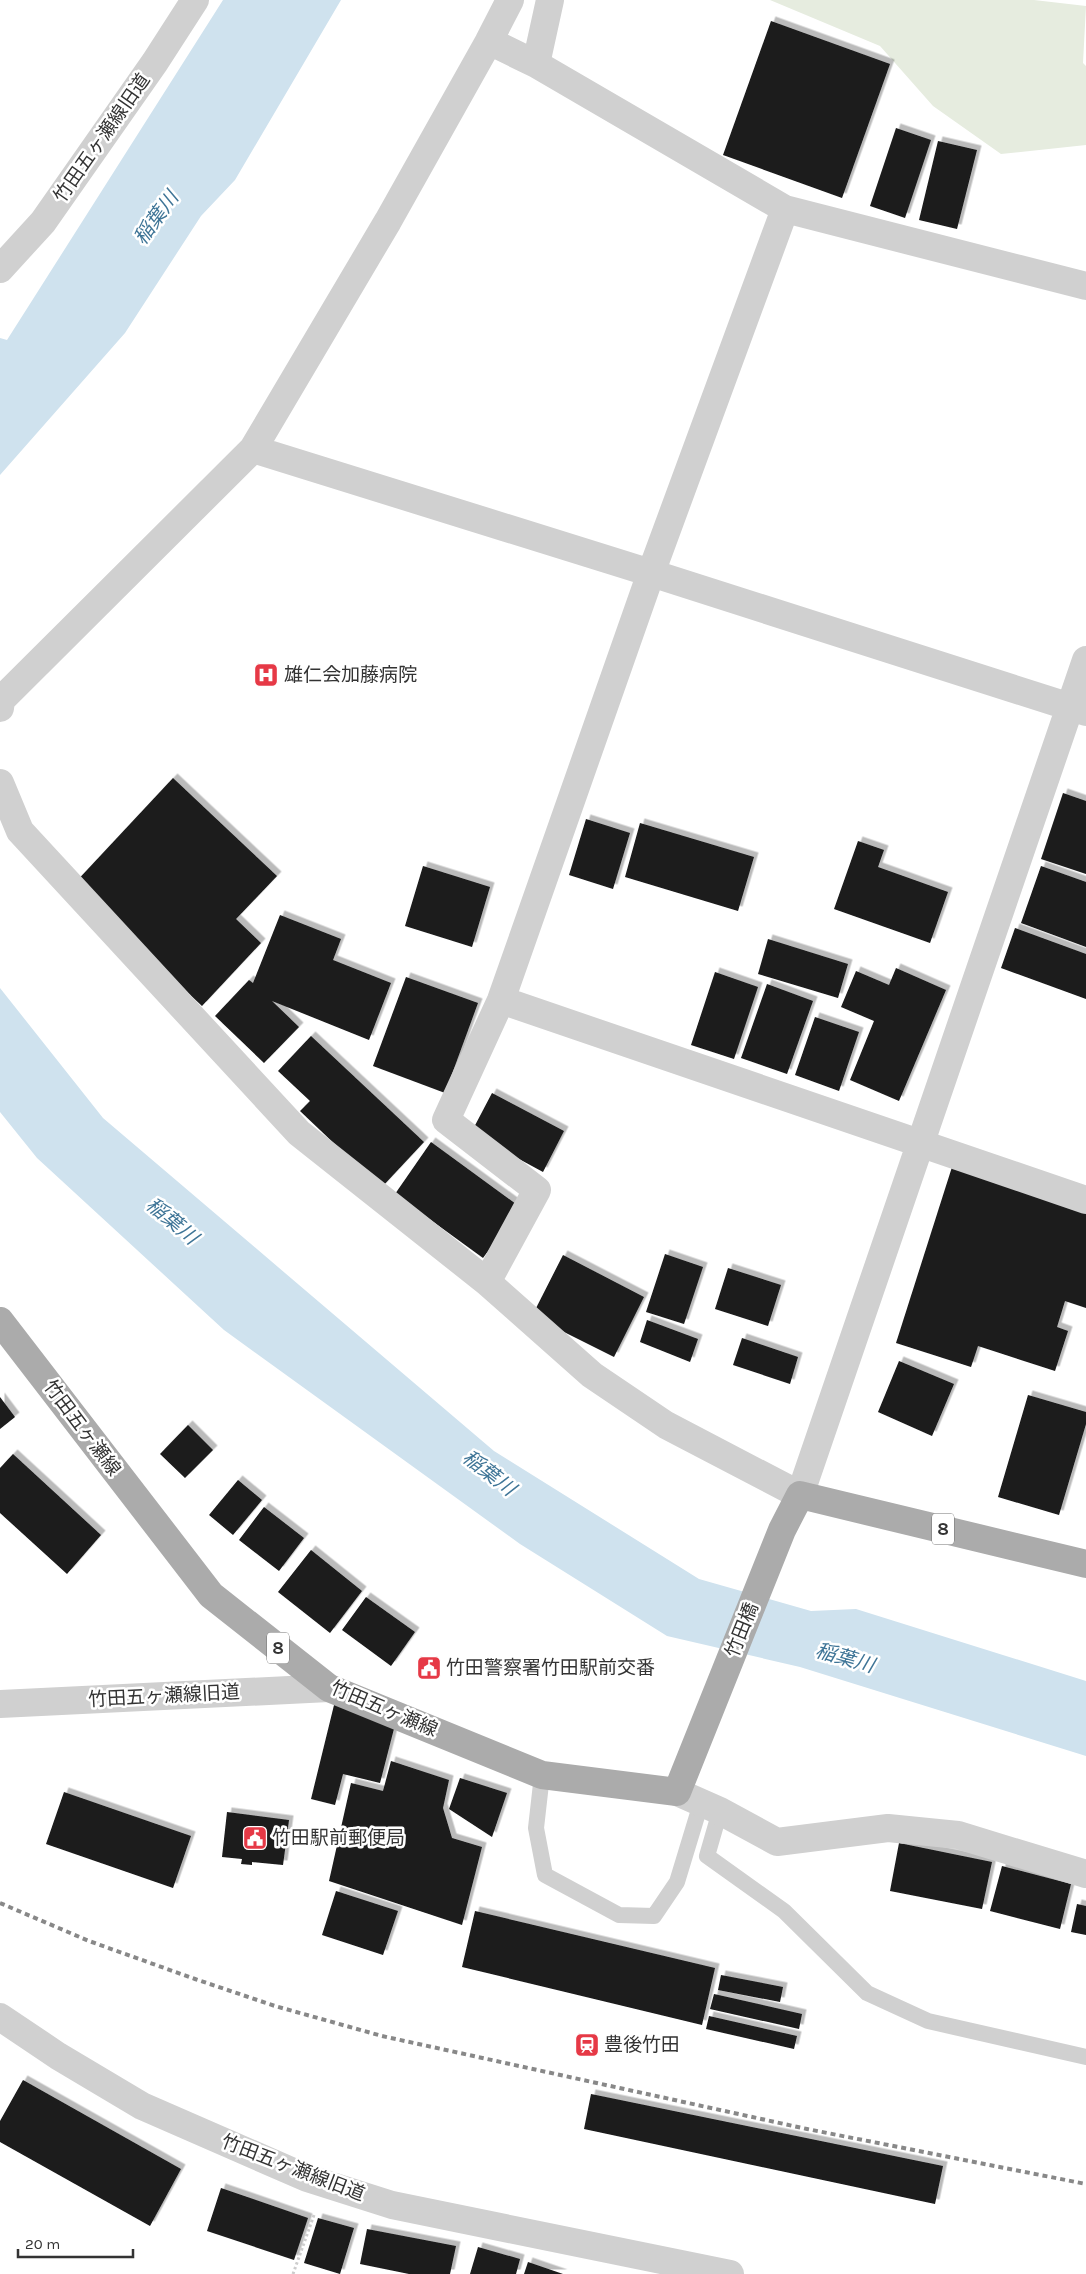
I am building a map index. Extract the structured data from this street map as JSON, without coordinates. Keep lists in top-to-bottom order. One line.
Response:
{"streets":{"main road":["竹田五ヶ瀬線","8","竹田橋"],"street":["竹田五ヶ瀬線旧道"]},"crossings":[["竹田五ヶ瀬線旧道","竹田五ヶ瀬線"],["竹田五ヶ瀬線","竹田橋"],["8","竹田橋"]],"water":["稲葉川"],"places":{"hospital":["雄仁会加藤病院"],"public building":["竹田警察署竹田駅前交番","竹田駅前郵便局"],"station":["豊後竹田"]},"scale_bar":"20 m"}
